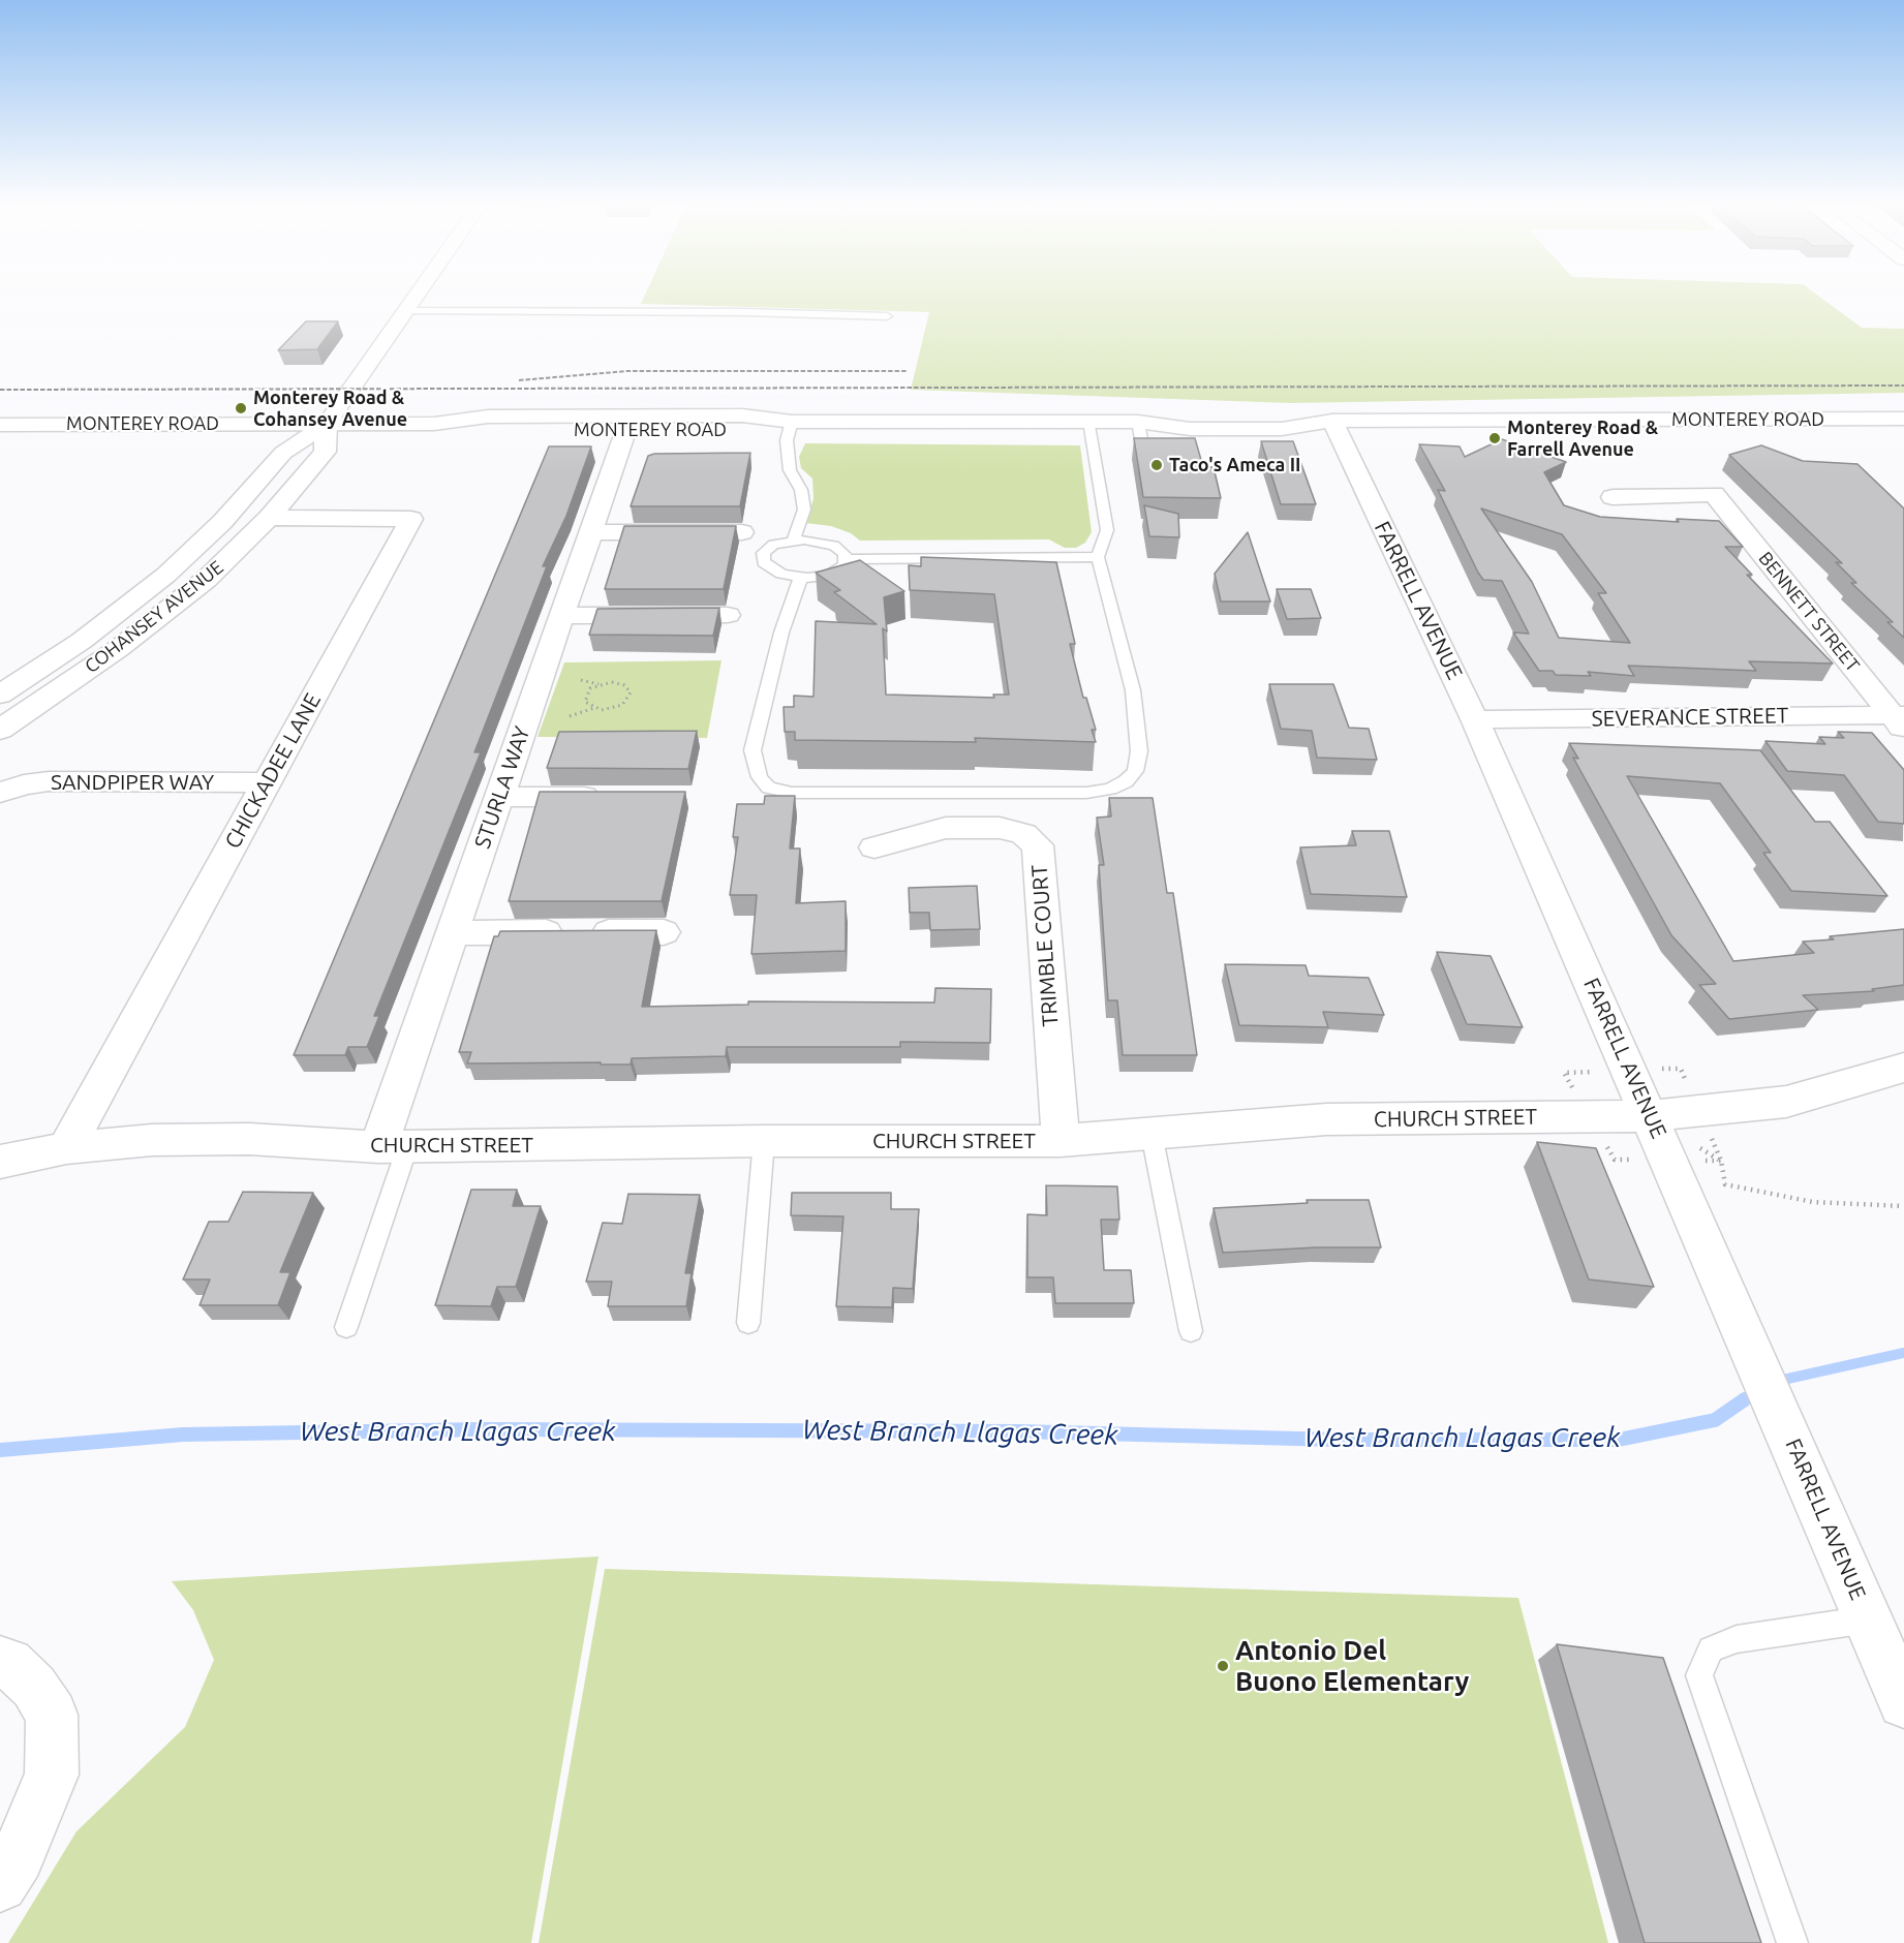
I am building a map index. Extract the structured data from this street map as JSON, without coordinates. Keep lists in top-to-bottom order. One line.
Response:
{"streets":{"street":["MONTEREY ROAD","FARRELL AVENUE","BENNETT STREET","COHANSEY AVENUE","SEVERANCE STREET","CHICKADEE LANE","SANDPIPER WAY","STURLA WAY","TRIMBLE COURT","CHURCH STREET"]},"crossings":[["MONTEREY ROAD","FARRELL AVENUE"],["MONTEREY ROAD","COHANSEY AVENUE"],["MONTEREY ROAD","STURLA WAY"],["FARRELL AVENUE","SEVERANCE STREET"],["FARRELL AVENUE","CHURCH STREET"],["BENNETT STREET","SEVERANCE STREET"],["COHANSEY AVENUE","CHICKADEE LANE"],["CHICKADEE LANE","SANDPIPER WAY"],["CHICKADEE LANE","CHURCH STREET"],["STURLA WAY","CHURCH STREET"],["TRIMBLE COURT","CHURCH STREET"]],"water":["West Branch Llagas Creek"],"places":["Monterey Road & Cohansey Avenue","Monterey Road & Farrell Avenue","Taco's Ameca II","Antonio Del Buono Elementary"]}
